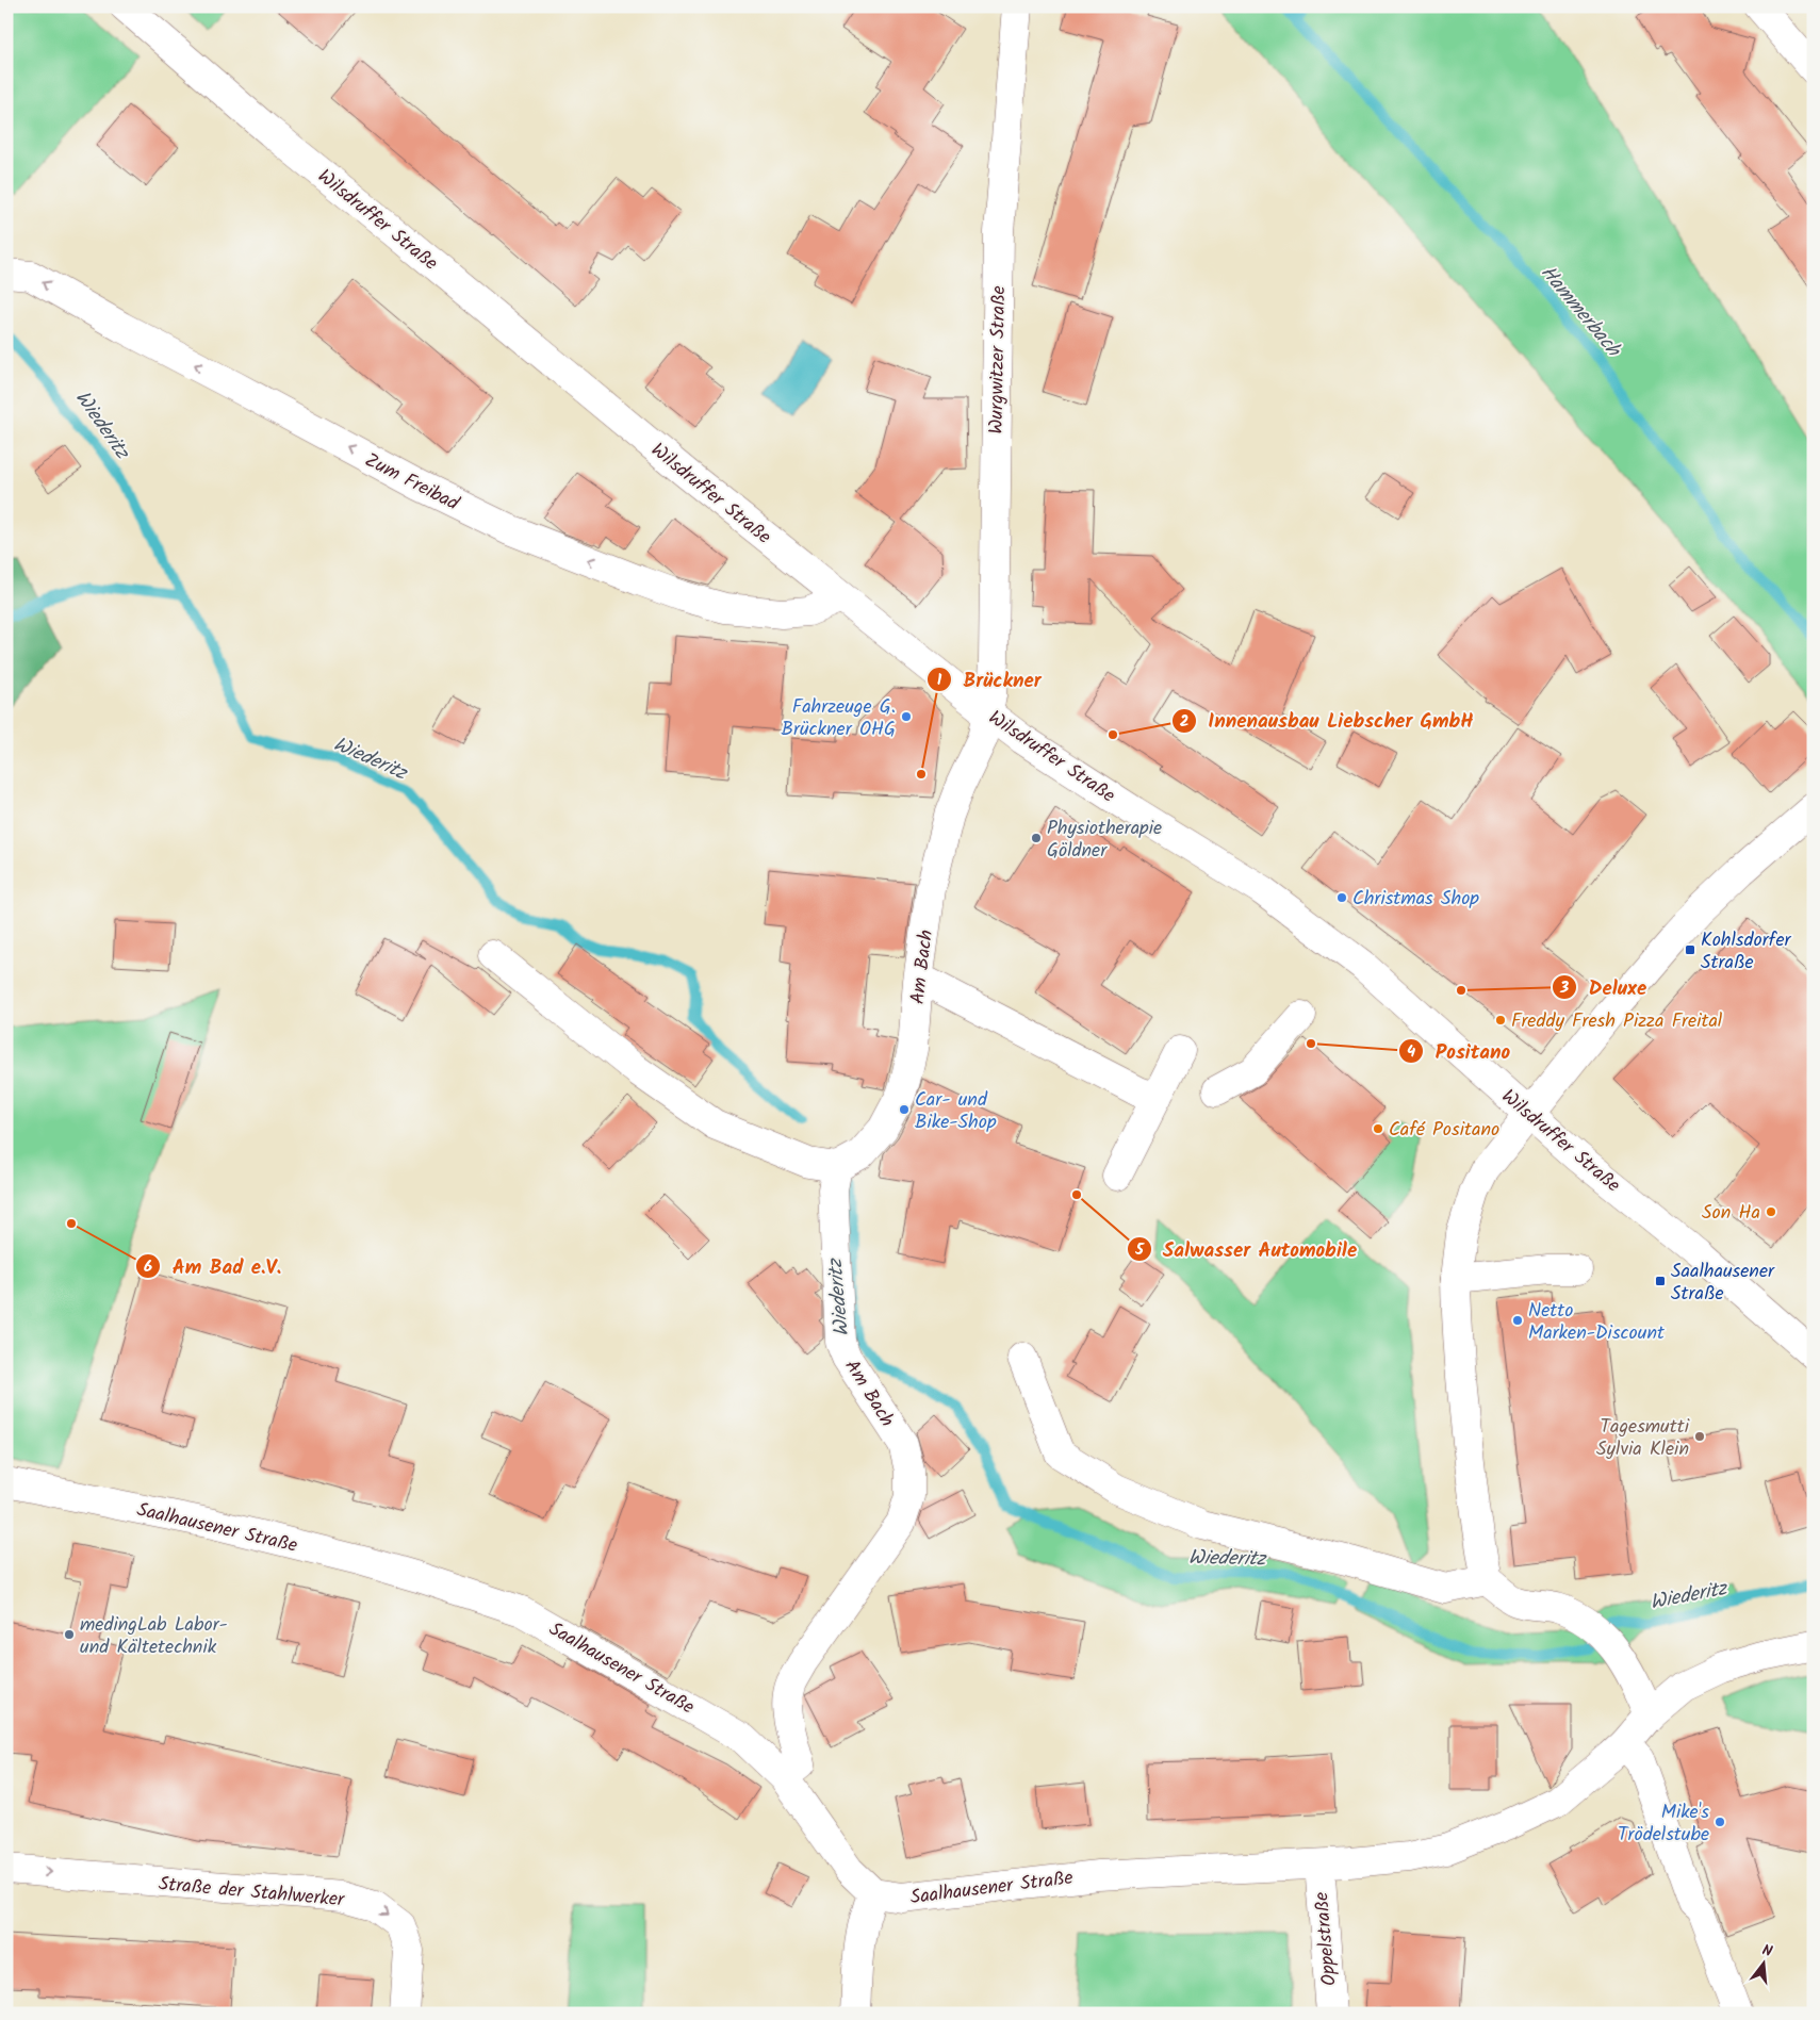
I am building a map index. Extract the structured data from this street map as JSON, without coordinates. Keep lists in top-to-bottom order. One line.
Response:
{"streets":{"street":["Wilsdruffer Straße","Wurgwitzer Straße","Zum Freibad","Am Bach","Saalhausener Straße","Straße der Stahlwerker","Oppelstraße"]},"crossings":[["Wilsdruffer Straße","Wurgwitzer Straße"],["Wilsdruffer Straße","Zum Freibad"],["Wilsdruffer Straße","Am Bach"],["Wurgwitzer Straße","Am Bach"],["Am Bach","Saalhausener Straße"],["Saalhausener Straße","Oppelstraße"]],"one_way":["Zum Freibad","Straße der Stahlwerker"],"water":["Hammerbach","Wiederitz"],"places":{"other":["Fahrzeuge G. Brückner OHG","Innenausbau Liebscher GmbH","Brückner","Physiotherapie Göldner","Christmas Shop","Deluxe","Freddy Fresh Pizza Freital","Positano","Car- und Bike-Shop","Café Positano","Salwasser Automobile","Son Ha","Am Bad e.V.","Netto Marken-Discount","Tagesmutti Sylvia Klein","medingLab Labor- und Kältetechnik","Mike's Trödelstube"],"transit":["Kohlsdorfer Straße","Saalhausener Straße"]},"north":"top"}
